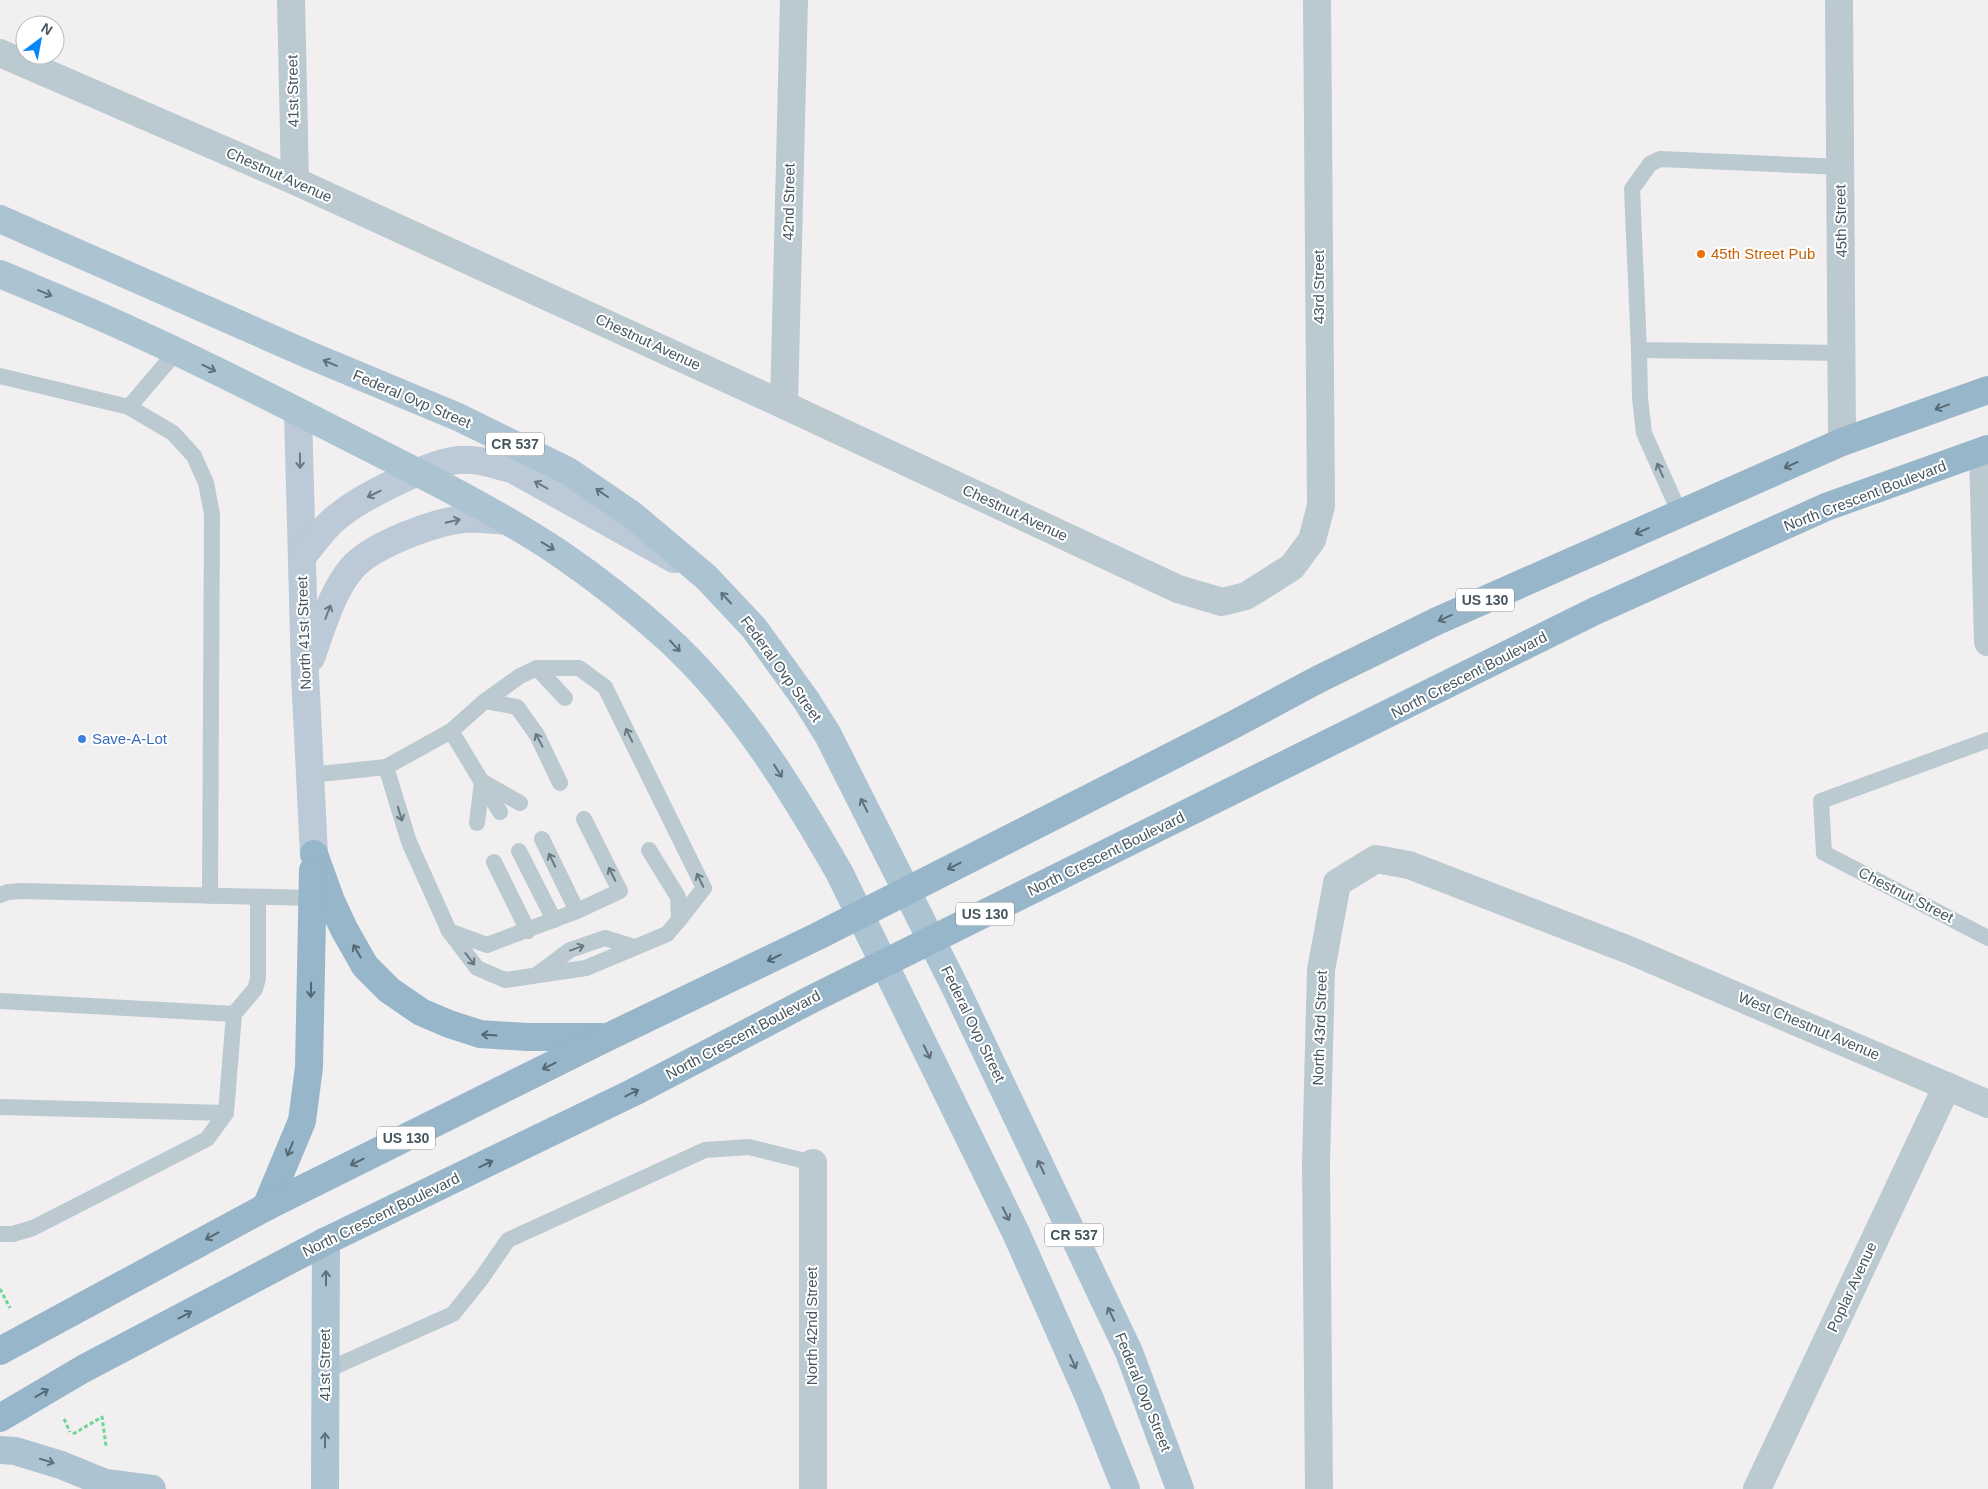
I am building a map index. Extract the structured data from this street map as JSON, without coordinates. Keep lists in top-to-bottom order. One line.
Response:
{"streets":{"highway":["North Crescent Boulevard","US 130"],"main road":["41st Street","Federal Ovp Street","CR 537","North 41st Street"],"street":["Chestnut Avenue","42nd Street","45th Street","43rd Street","West Chestnut Avenue","North 43rd Street","Poplar Avenue","North 42nd Street"],"lane":["Chestnut Street"]},"crossings":[["41st Street","Chestnut Avenue"],["41st Street","North Crescent Boulevard"],["Chestnut Avenue","42nd Street"],["Chestnut Avenue","43rd Street"],["45th Street","US 130"],["CR 537","North 41st Street"],["West Chestnut Avenue","North 43rd Street"],["West Chestnut Avenue","Poplar Avenue"]],"one_way":["41st Street"],"places":["45th Street Pub","Save-A-Lot"],"north":"top right"}
